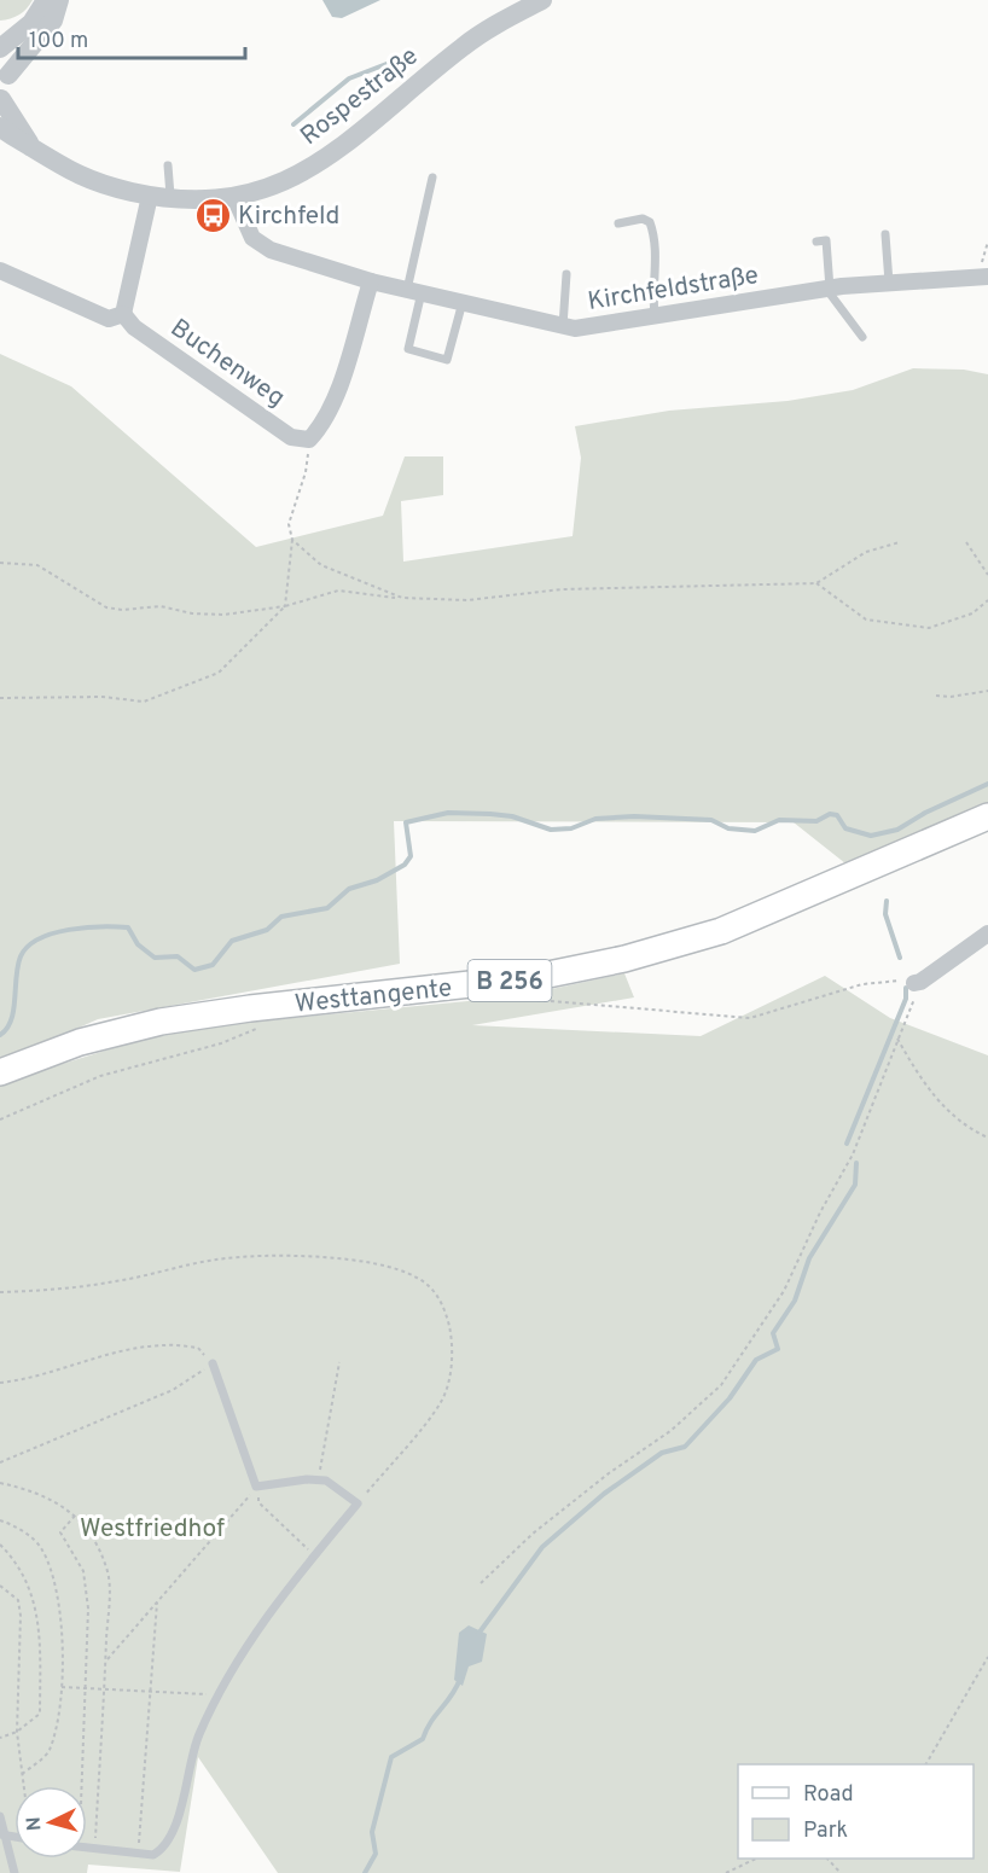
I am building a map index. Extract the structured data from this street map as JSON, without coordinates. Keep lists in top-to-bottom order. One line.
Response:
{"streets":{"main road":["B 256","Westtangente"],"street":["Rospestraße","Kirchfeldstraße","Buchenweg"]},"crossings":[["Rospestraße","Kirchfeldstraße"]],"parks":["Westfriedhof"],"places":{"bus stop":["Kirchfeld"]},"legend":["Road","Park"],"scale_bar":"100 m","north":"left"}
